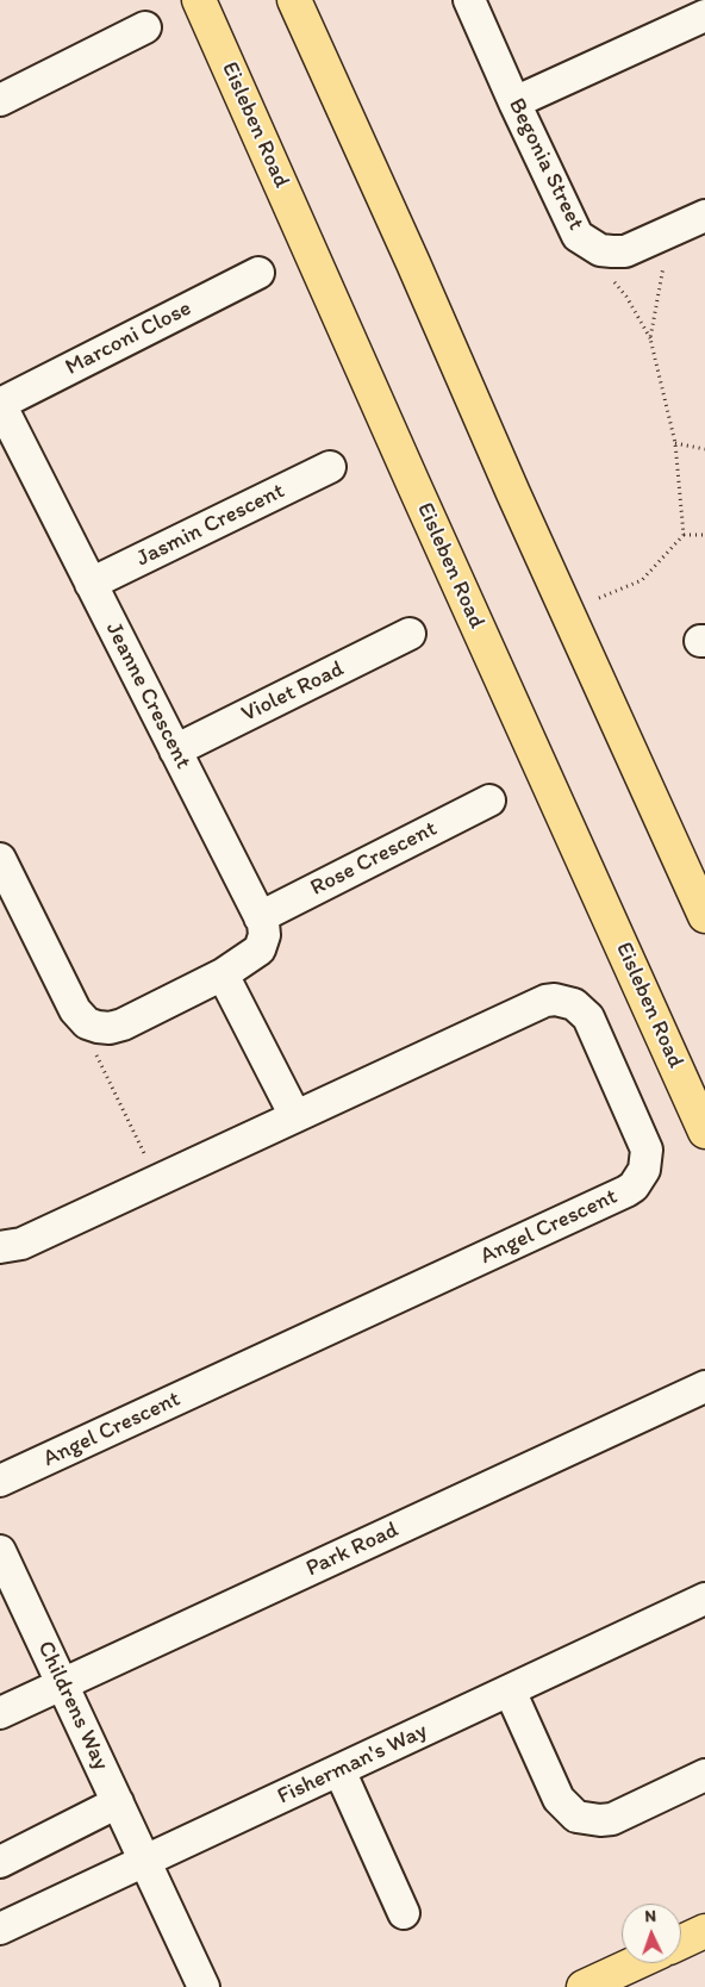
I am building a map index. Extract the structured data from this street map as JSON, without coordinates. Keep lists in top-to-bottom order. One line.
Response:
{"streets":{"main road":["Eisleben Road"],"street":["Begonia Street","Marconi Close","Jasmin Crescent","Violet Road","Jeanne Crescent","Rose Crescent","Angel Crescent","Park Road","Childrens Way","Fisherman's Way"]},"crossings":[["Marconi Close","Jeanne Crescent"],["Jasmin Crescent","Jeanne Crescent"],["Violet Road","Jeanne Crescent"],["Jeanne Crescent","Rose Crescent"],["Park Road","Childrens Way"],["Childrens Way","Fisherman's Way"]],"north":"top"}
